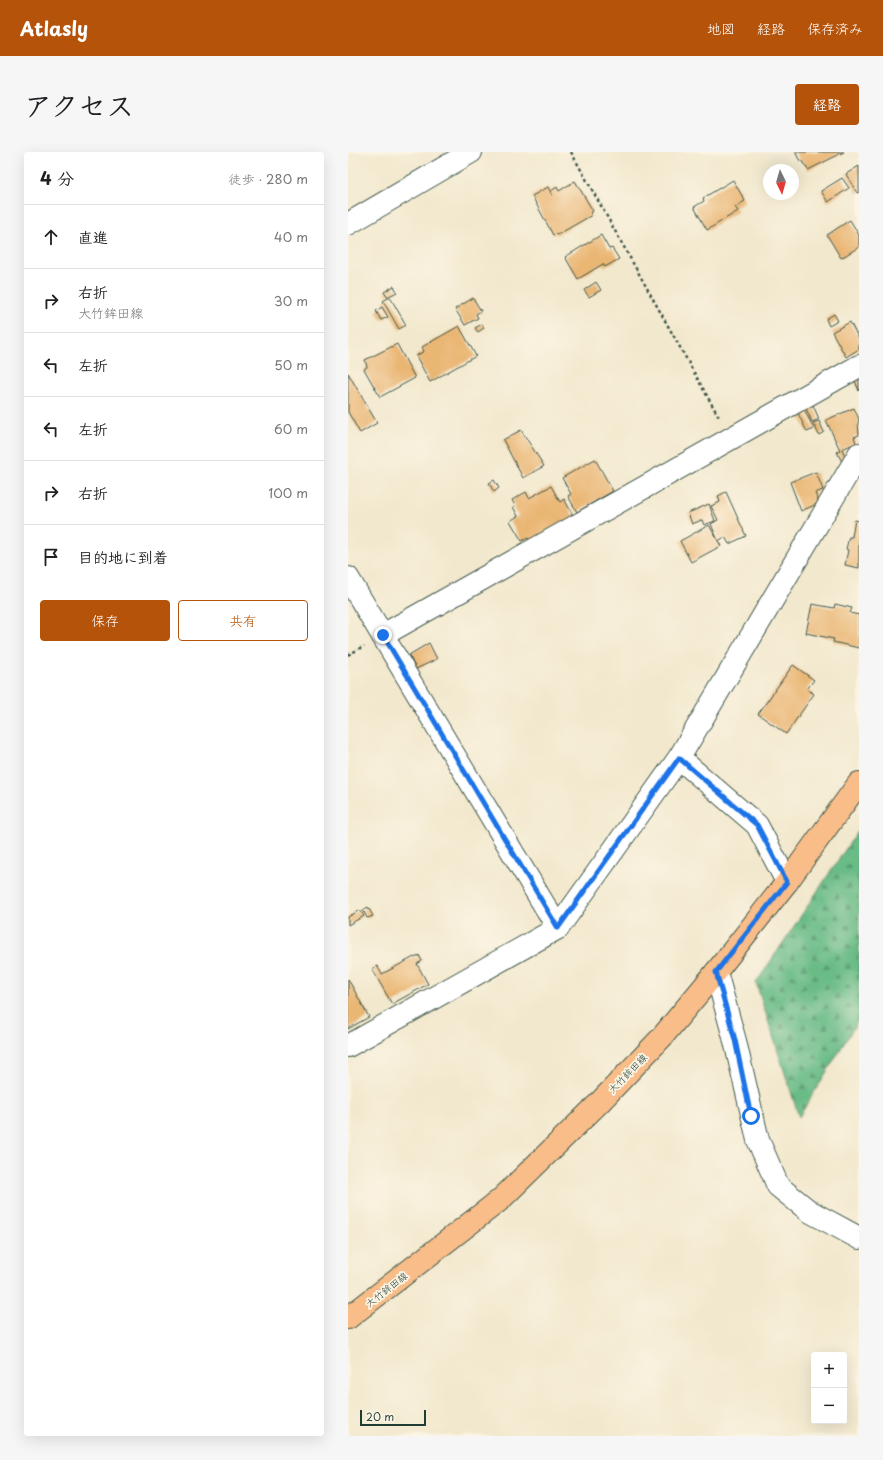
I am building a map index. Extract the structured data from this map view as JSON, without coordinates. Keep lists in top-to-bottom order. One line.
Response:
{"streets":{"main road":["大竹鉾田線"]},"scale_bar":"20 m","north":"bottom","page":{"header":"Atlasly","nav":["地図","経路","保存済み"],"title":"アクセス","buttons":["経路",["保存","共有"]],"heading":["4 分","徒歩 · 280 m"],"list":[["直進","40 m"],["右折","大竹鉾田線","30 m"],["左折","50 m"],["左折","60 m"],["右折","100 m"],"目的地に到着"],"map_buttons":["+","−"],"scale":"20 m"}}
